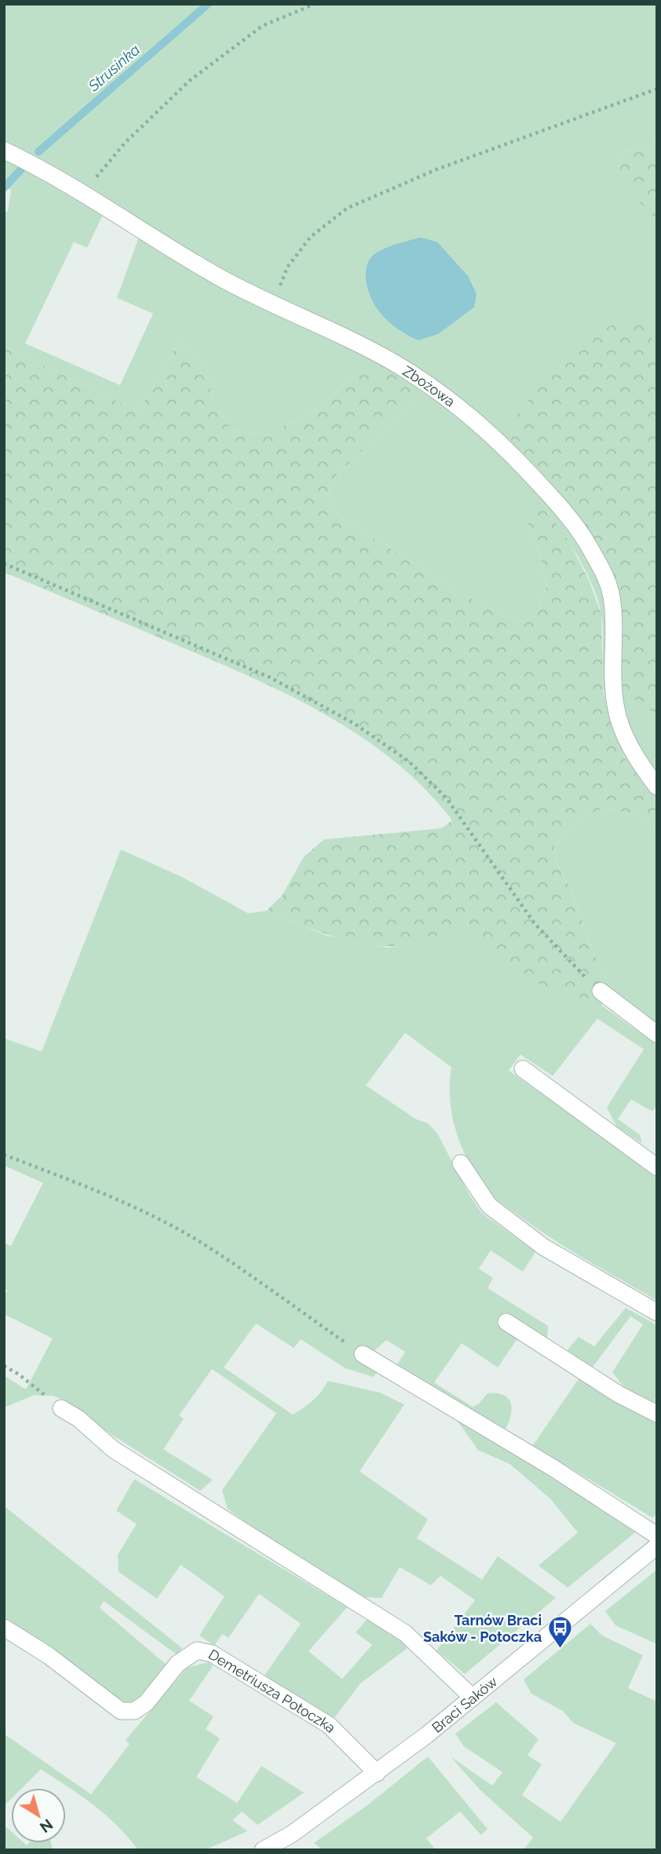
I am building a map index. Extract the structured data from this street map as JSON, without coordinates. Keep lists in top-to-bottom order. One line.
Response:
{"streets":{"street":["Zbożowa","Demetriusza Potoczka","Braci Saków"]},"crossings":[["Demetriusza Potoczka","Braci Saków"]],"water":["Strusinka"],"places":{"bus stop":["Tarnów Braci Saków - Potoczka"]},"north":"bottom right"}
